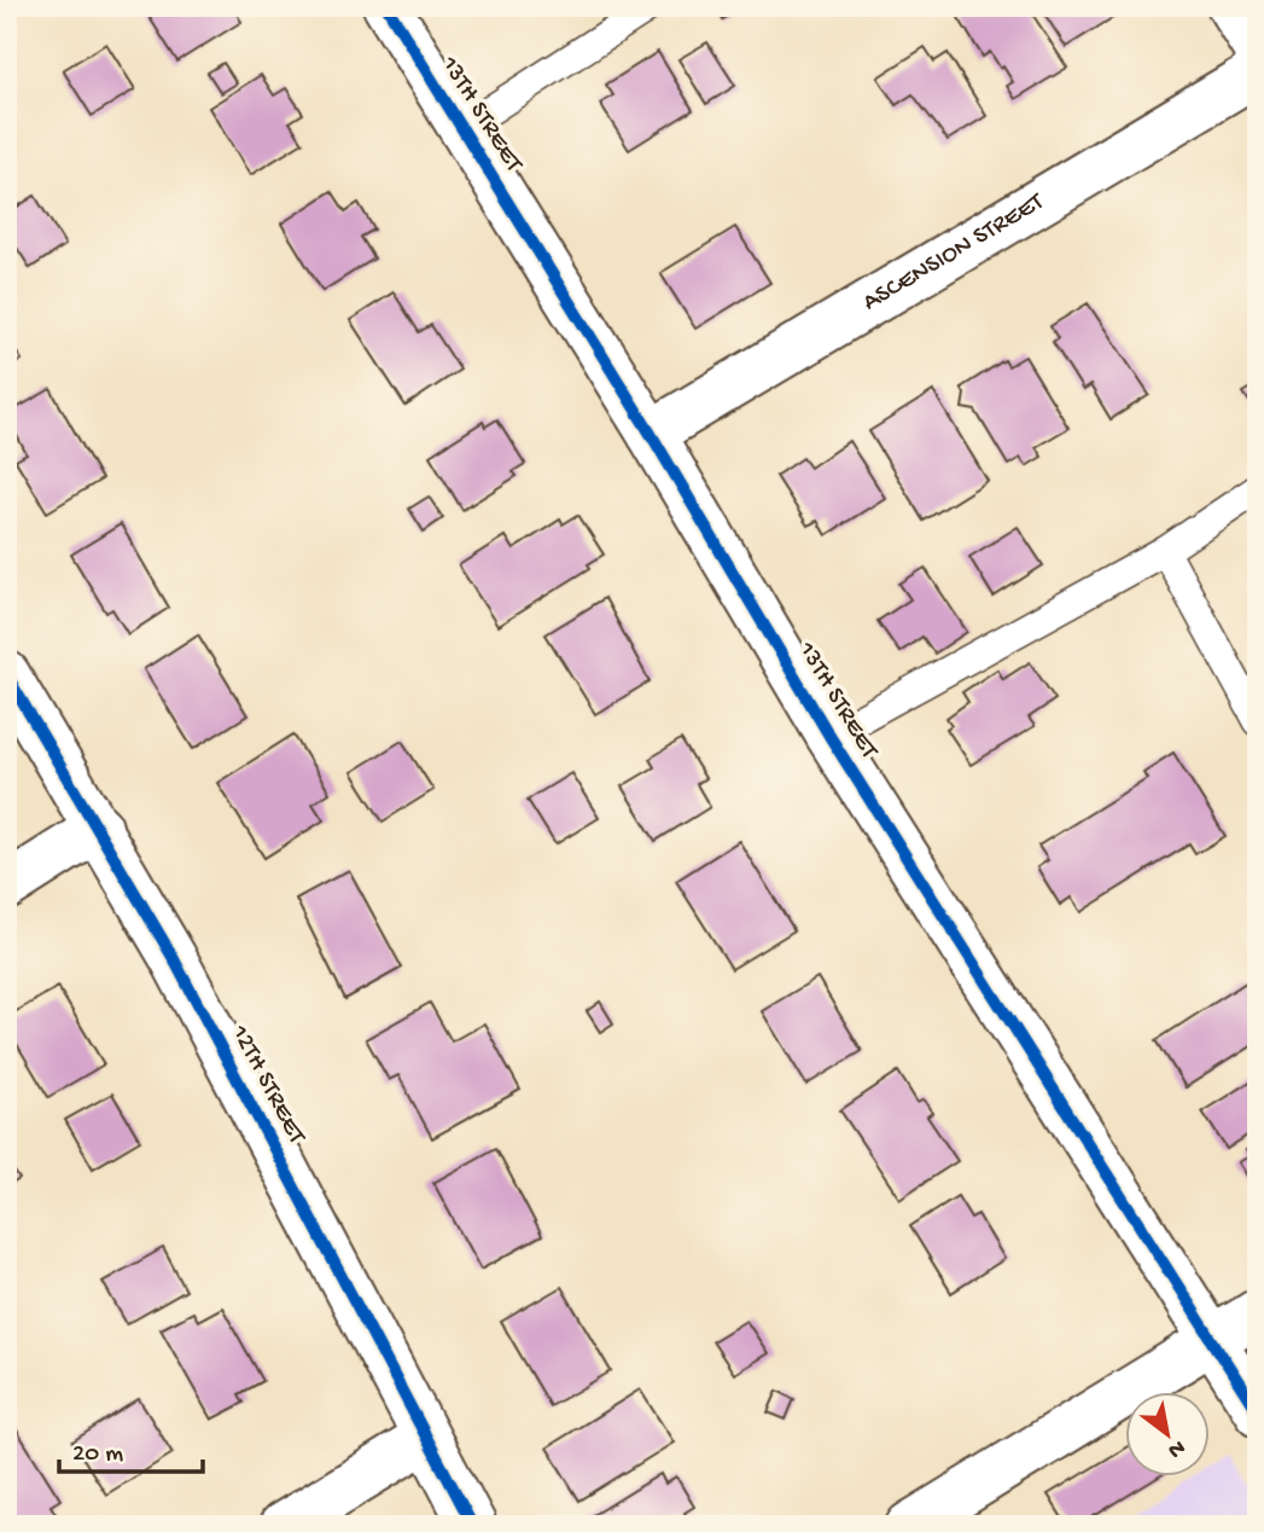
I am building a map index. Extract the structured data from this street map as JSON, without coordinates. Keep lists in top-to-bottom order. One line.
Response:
{"streets":{"street":["13TH STREET","ASCENSION STREET","12TH STREET"]},"crossings":[["13TH STREET","ASCENSION STREET"]],"scale_bar":"20 m","north":"bottom right"}
